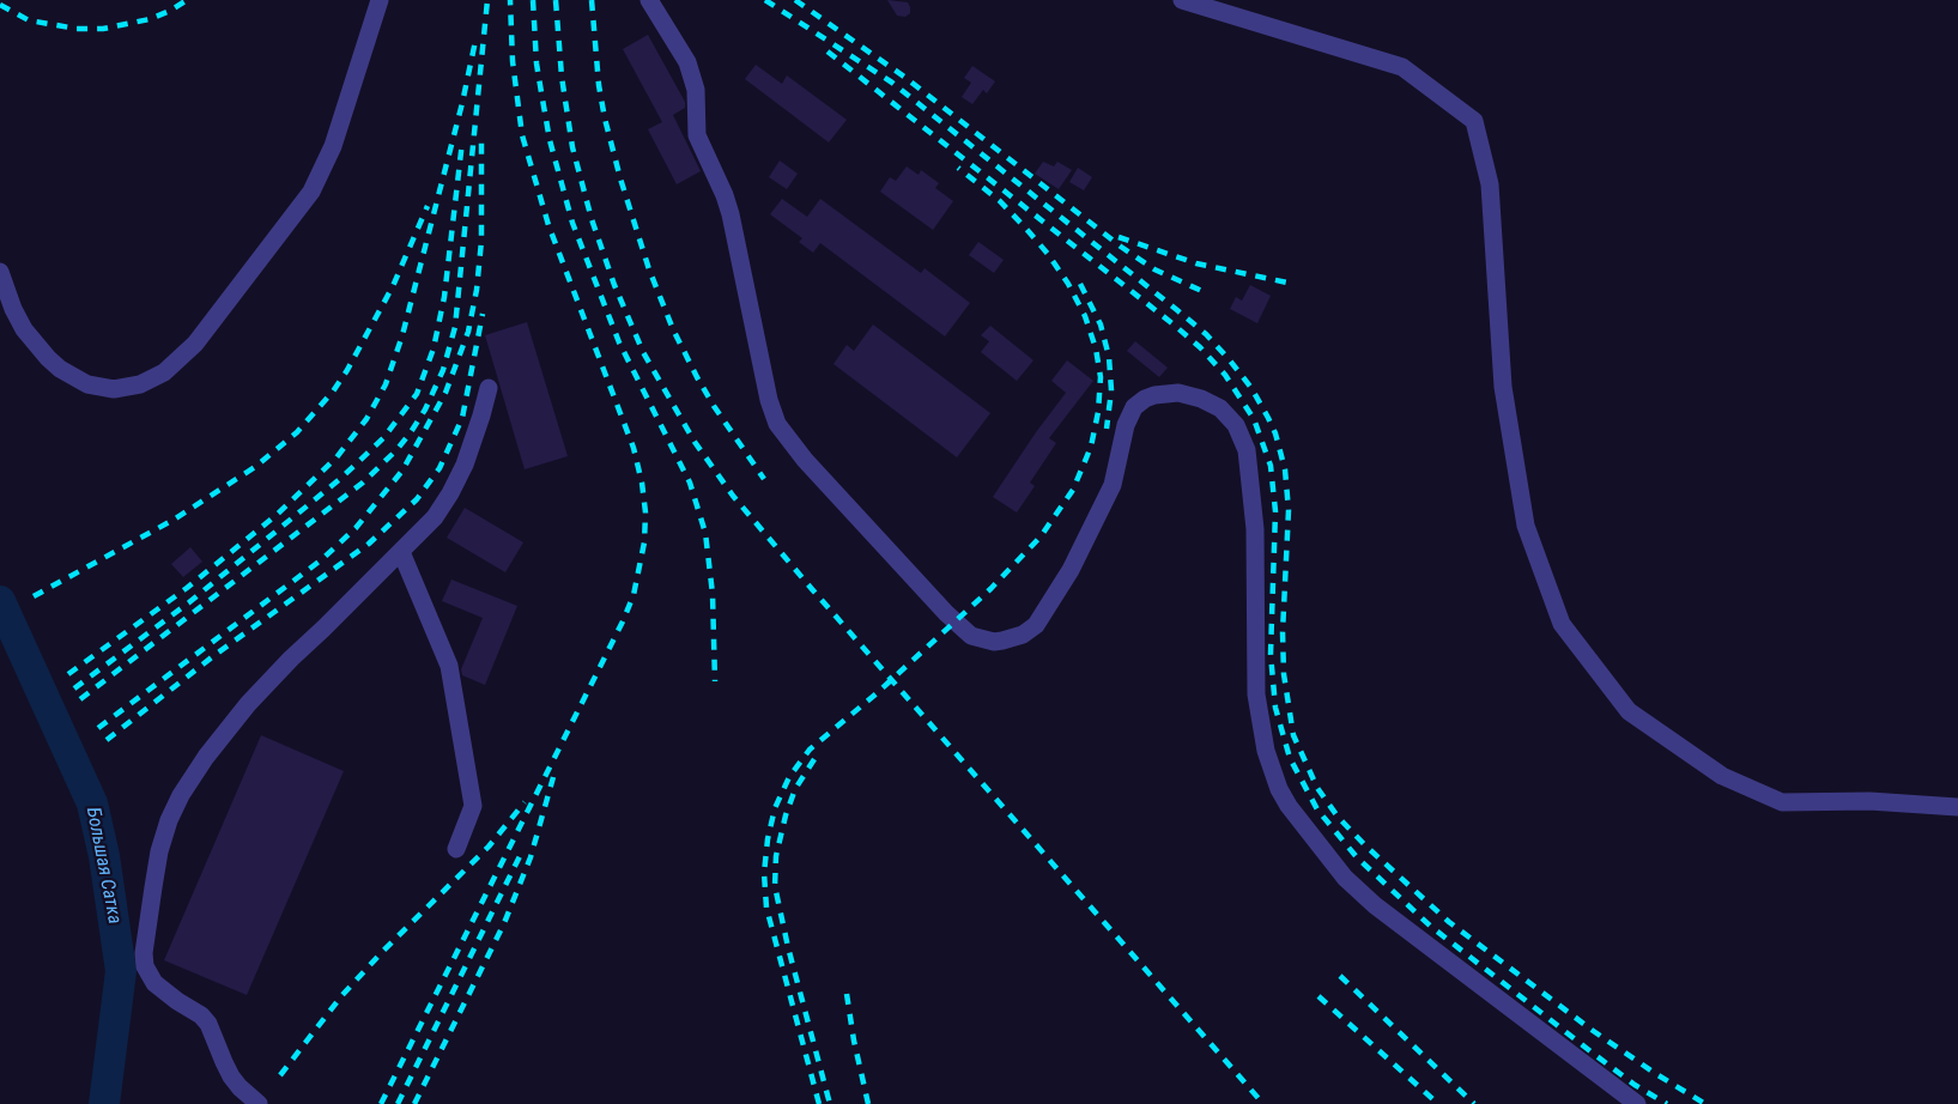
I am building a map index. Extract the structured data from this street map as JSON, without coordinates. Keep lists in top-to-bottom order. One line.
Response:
{"water":["Большая Сатка"]}
